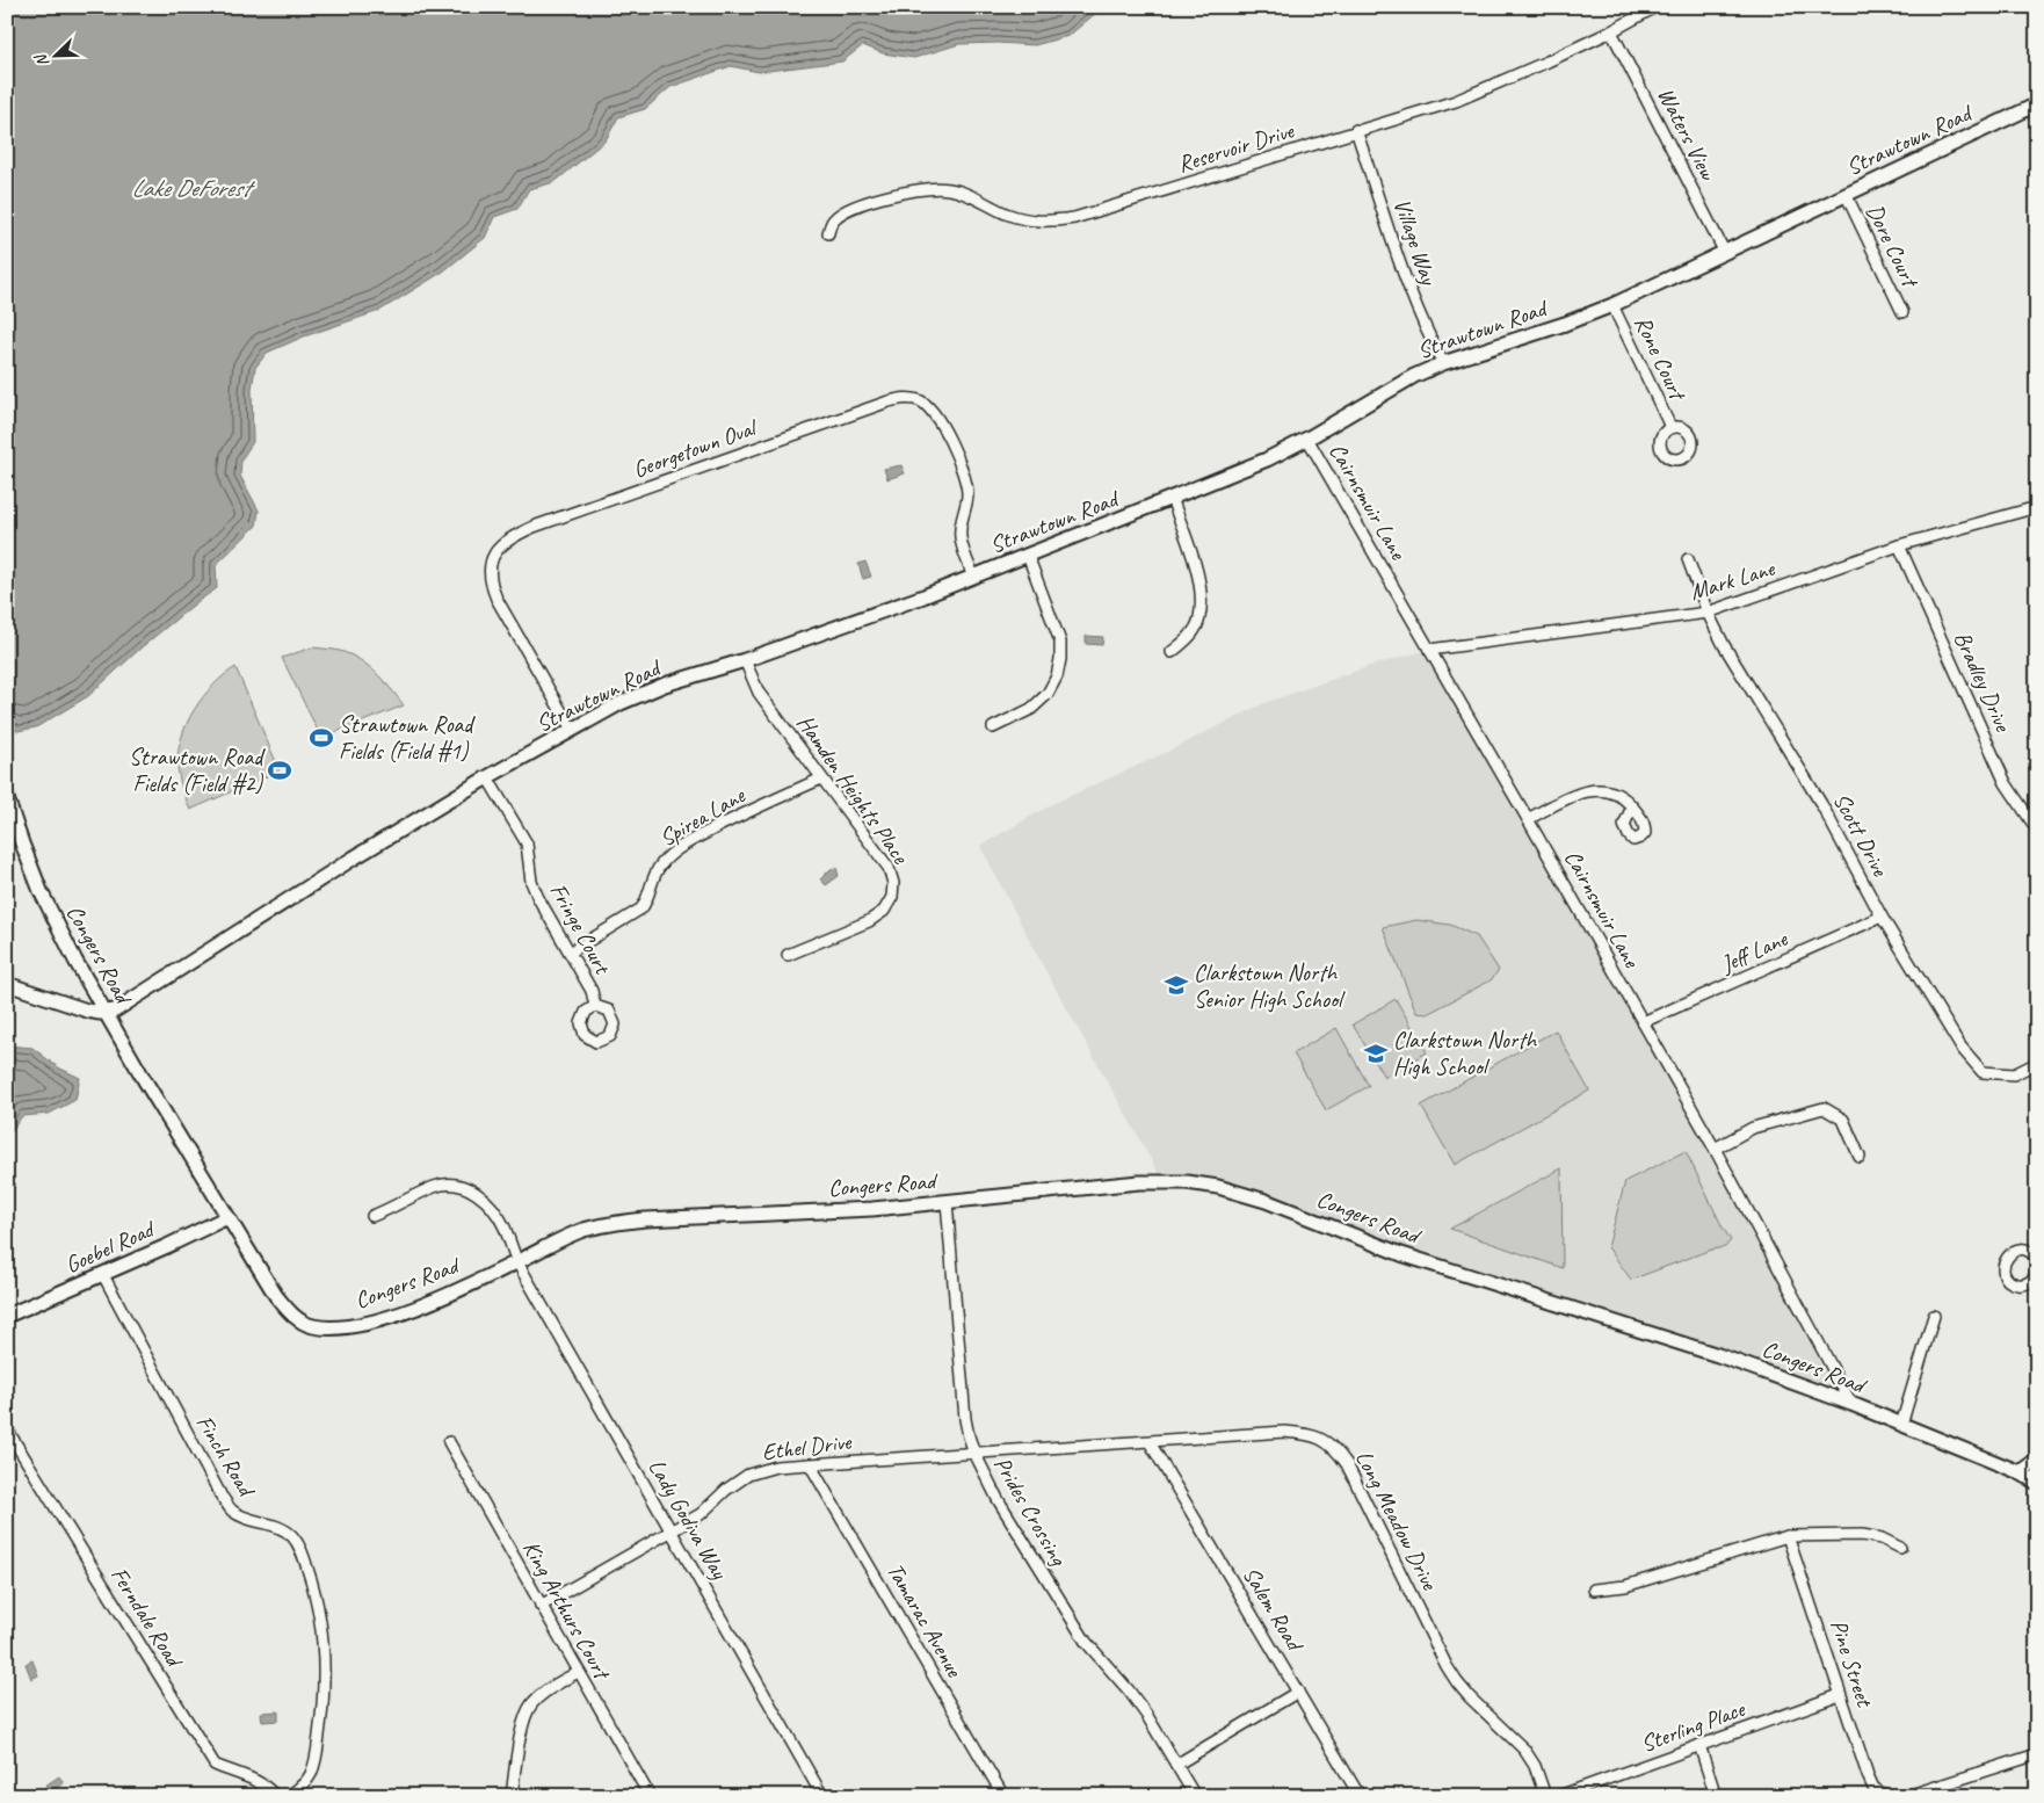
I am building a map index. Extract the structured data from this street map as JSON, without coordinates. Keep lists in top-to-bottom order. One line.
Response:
{"streets":{"street":["Waters View","Strawtown Road","Reservoir Drive","Village Way","Dore Court","Rone Court","Georgetown Oval","Cairnsmuir Lane","Mark Lane","Bradley Drive","Hamden Heights Place","Spirea Lane","Scott Drive","Fringe Court","Jeff Lane","Congers Road","Goebel Road","Ethel Drive","Finch Road","Prides Crossing","Lady Godiva Way","Long Meadow Drive","Salem Road","King Arthurs Court","Ferndale Road","Tamarac Avenue","Pine Street","Sterling Place"]},"crossings":[["Waters View","Strawtown Road"],["Waters View","Reservoir Drive"],["Strawtown Road","Village Way"],["Strawtown Road","Dore Court"],["Strawtown Road","Rone Court"],["Strawtown Road","Georgetown Oval"],["Strawtown Road","Cairnsmuir Lane"],["Strawtown Road","Hamden Heights Place"],["Strawtown Road","Fringe Court"],["Strawtown Road","Congers Road"],["Reservoir Drive","Village Way"],["Cairnsmuir Lane","Mark Lane"],["Cairnsmuir Lane","Jeff Lane"],["Cairnsmuir Lane","Congers Road"],["Mark Lane","Bradley Drive"],["Mark Lane","Scott Drive"],["Hamden Heights Place","Spirea Lane"],["Spirea Lane","Fringe Court"],["Scott Drive","Jeff Lane"],["Congers Road","Goebel Road"],["Congers Road","Prides Crossing"],["Congers Road","Lady Godiva Way"],["Goebel Road","Finch Road"],["Ethel Drive","Prides Crossing"],["Ethel Drive","Lady Godiva Way"],["Ethel Drive","Long Meadow Drive"],["Ethel Drive","King Arthurs Court"],["Ethel Drive","Tamarac Avenue"],["Prides Crossing","Long Meadow Drive"],["Long Meadow Drive","Salem Road"],["Pine Street","Sterling Place"]],"water":["Lake DeForest"],"places":{"sports":["Strawtown Road Fields (Field #1)","Strawtown Road Fields (Field #2)"],"school or university":["Clarkstown North Senior High School","Clarkstown North High School"]},"north":"bottom left"}
